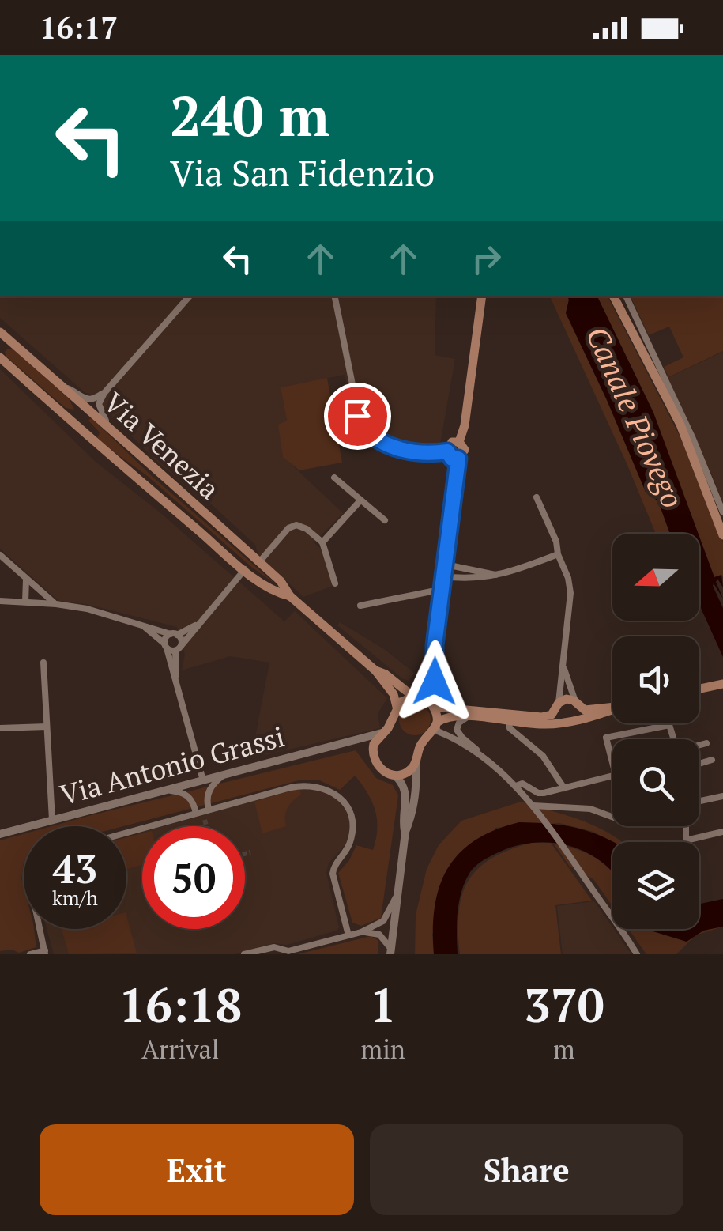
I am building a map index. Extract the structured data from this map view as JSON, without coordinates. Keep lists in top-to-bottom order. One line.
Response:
{"streets":{"main road":["Via Venezia"],"street":["Via Antonio Grassi"]},"water":["Canale Piovego"],"north":"left","page":{"status":"16:17","turn":["240 m","Via San Fidenzio"],"speed":"43 km/h","limit":"50","eta":["16:18","Arrival","1","min","370","m"],"buttons":["Exit","Share"]}}
